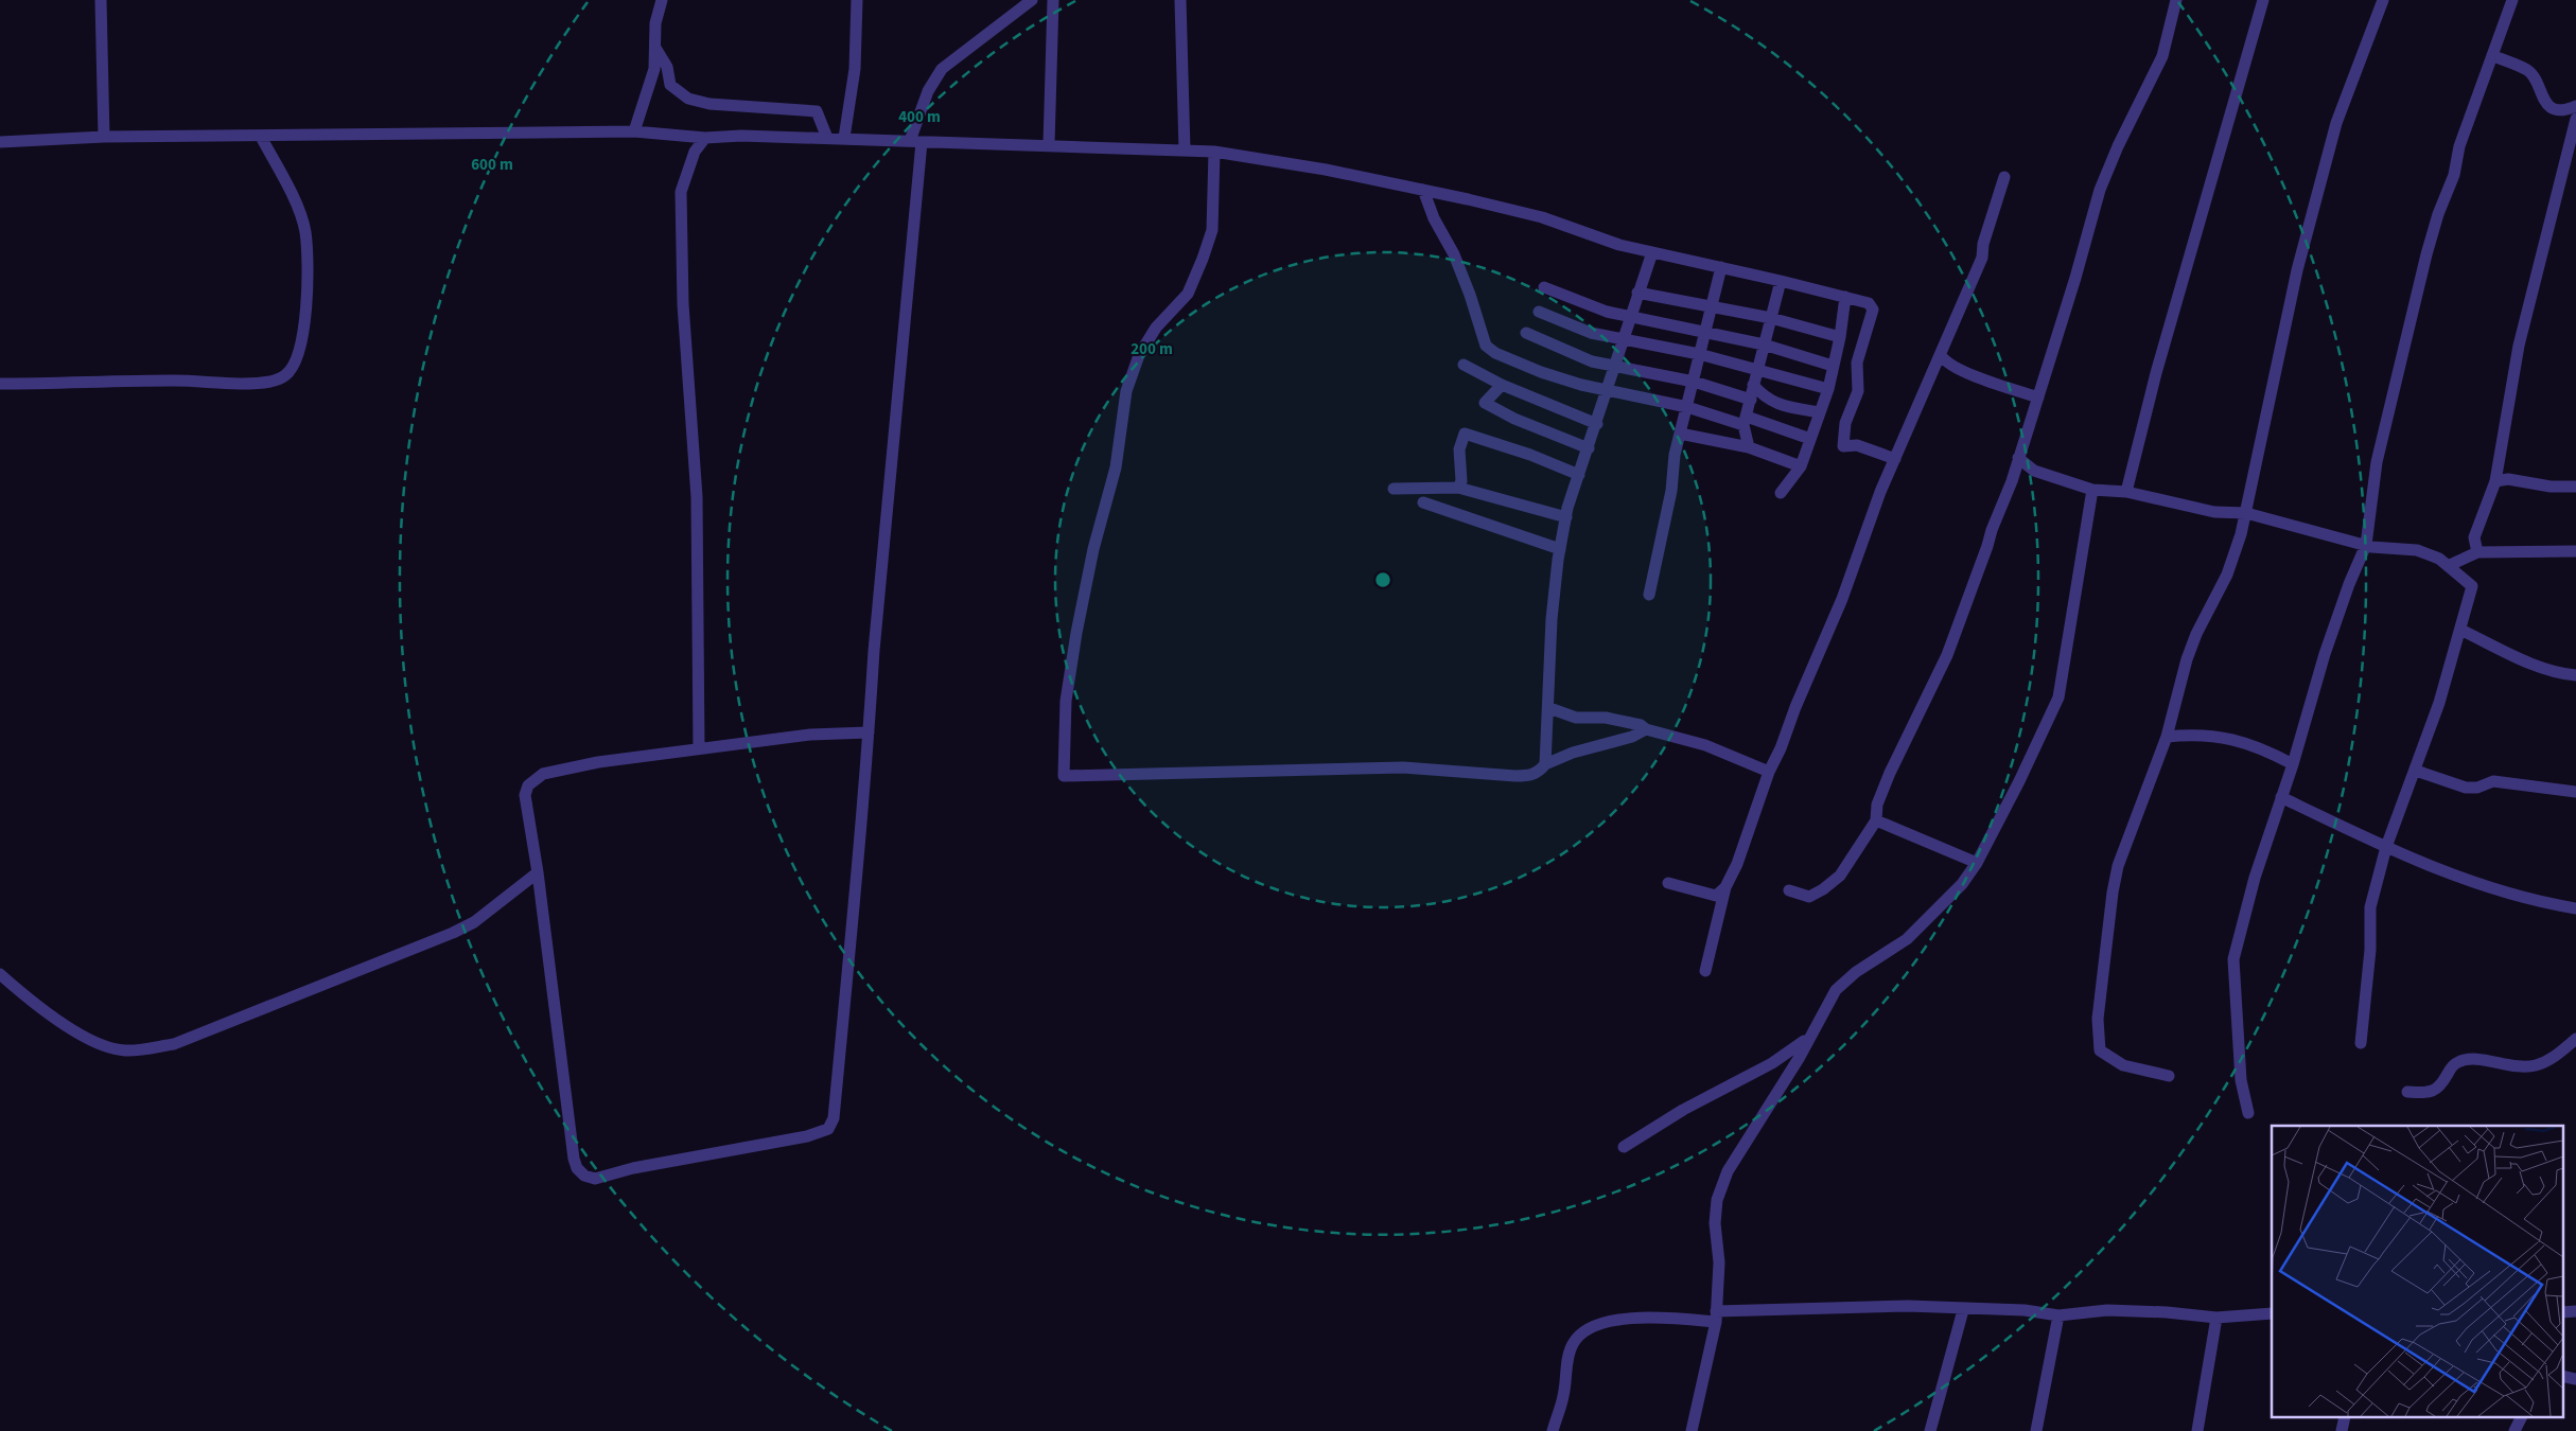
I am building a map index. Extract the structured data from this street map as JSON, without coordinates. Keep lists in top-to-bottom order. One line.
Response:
{"rings":["400 m","600 m","200 m"]}
